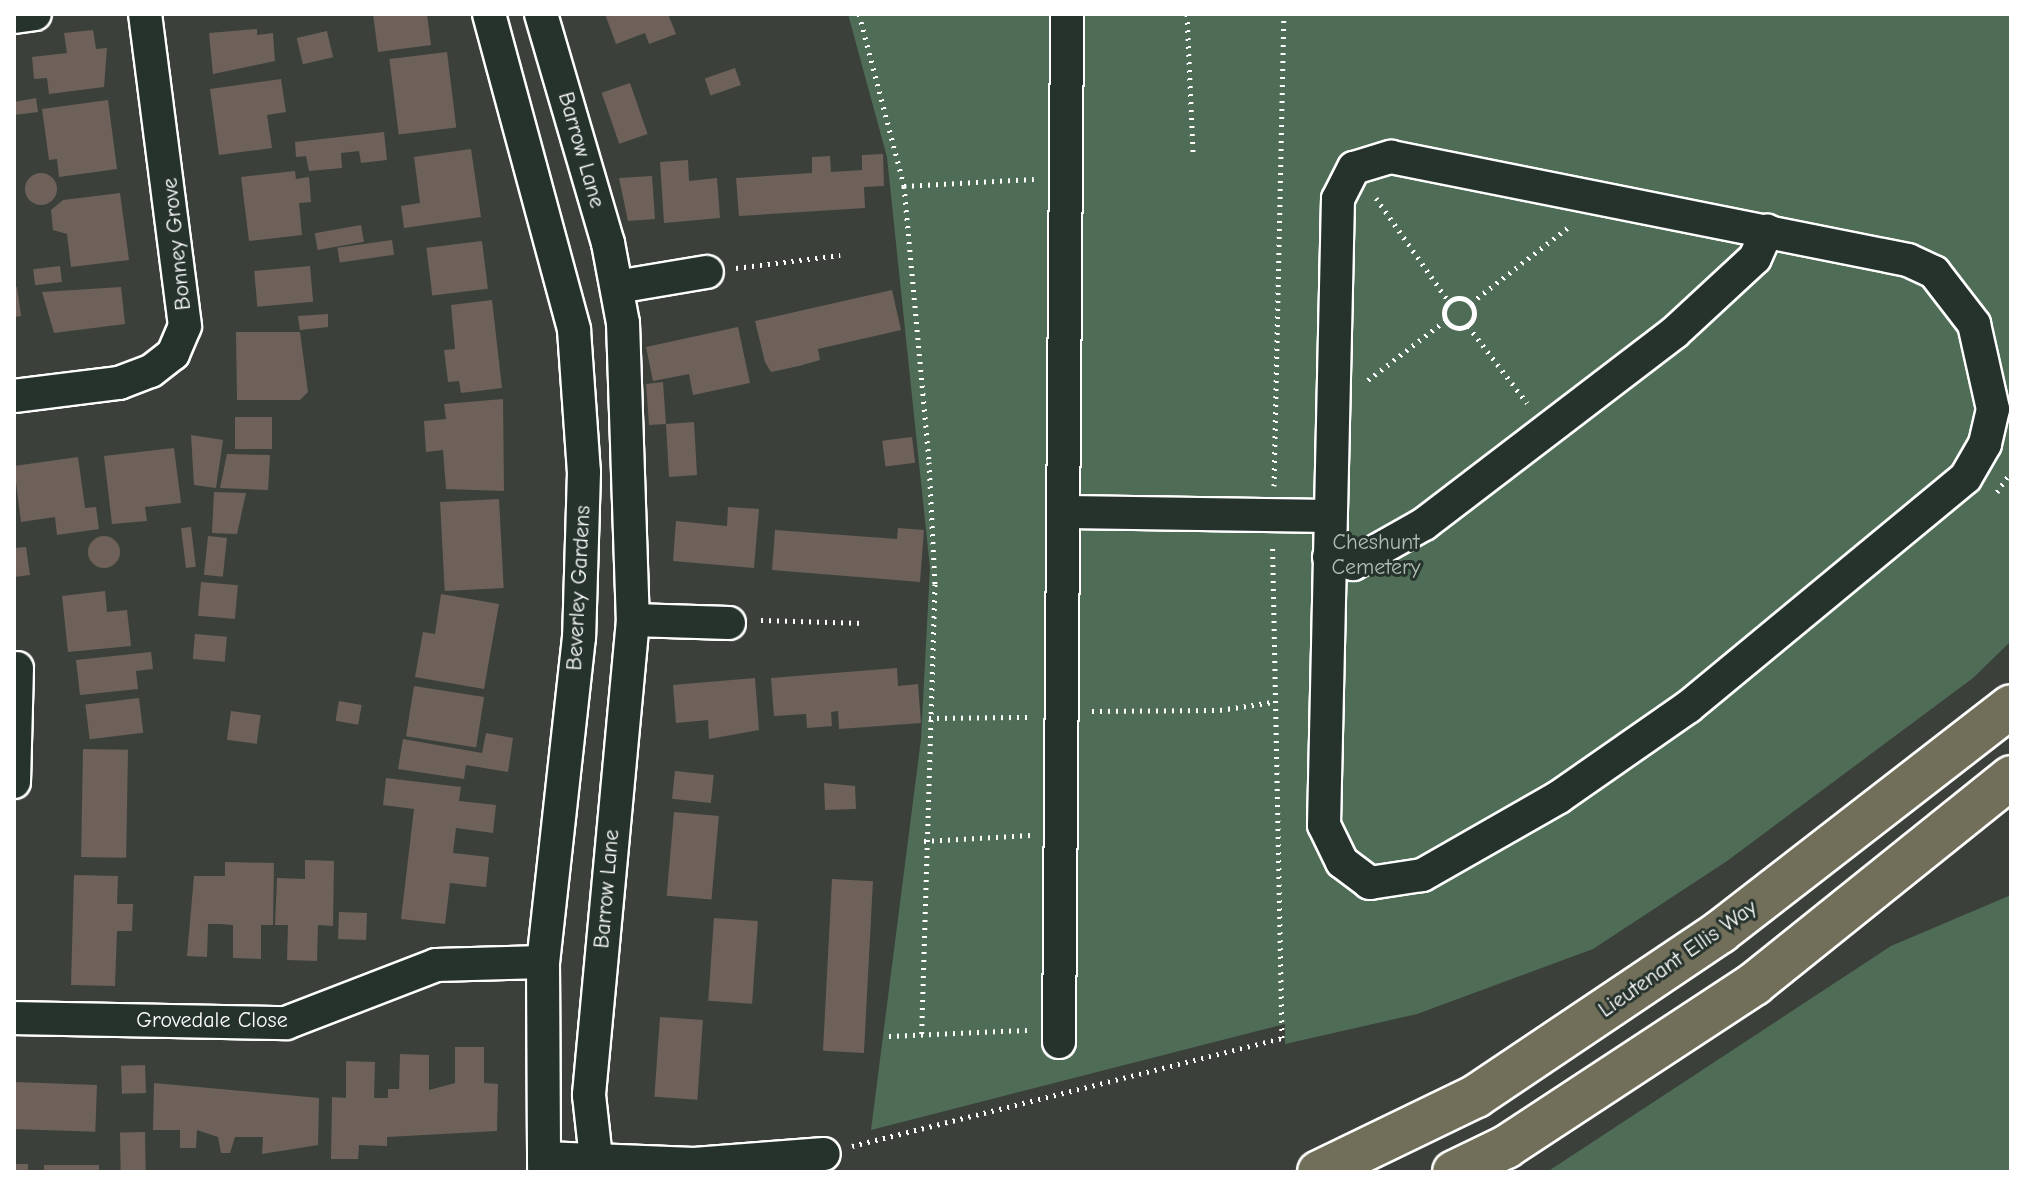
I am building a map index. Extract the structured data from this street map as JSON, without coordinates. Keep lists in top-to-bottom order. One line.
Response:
{"streets":{"main road":["Lieutenant Ellis Way"],"street":["Barrow Lane","Bonney Grove","Beverley Gardens","Grovedale Close"]},"crossings":[["Beverley Gardens","Grovedale Close"]],"parks":["Cheshunt Cemetery"]}
